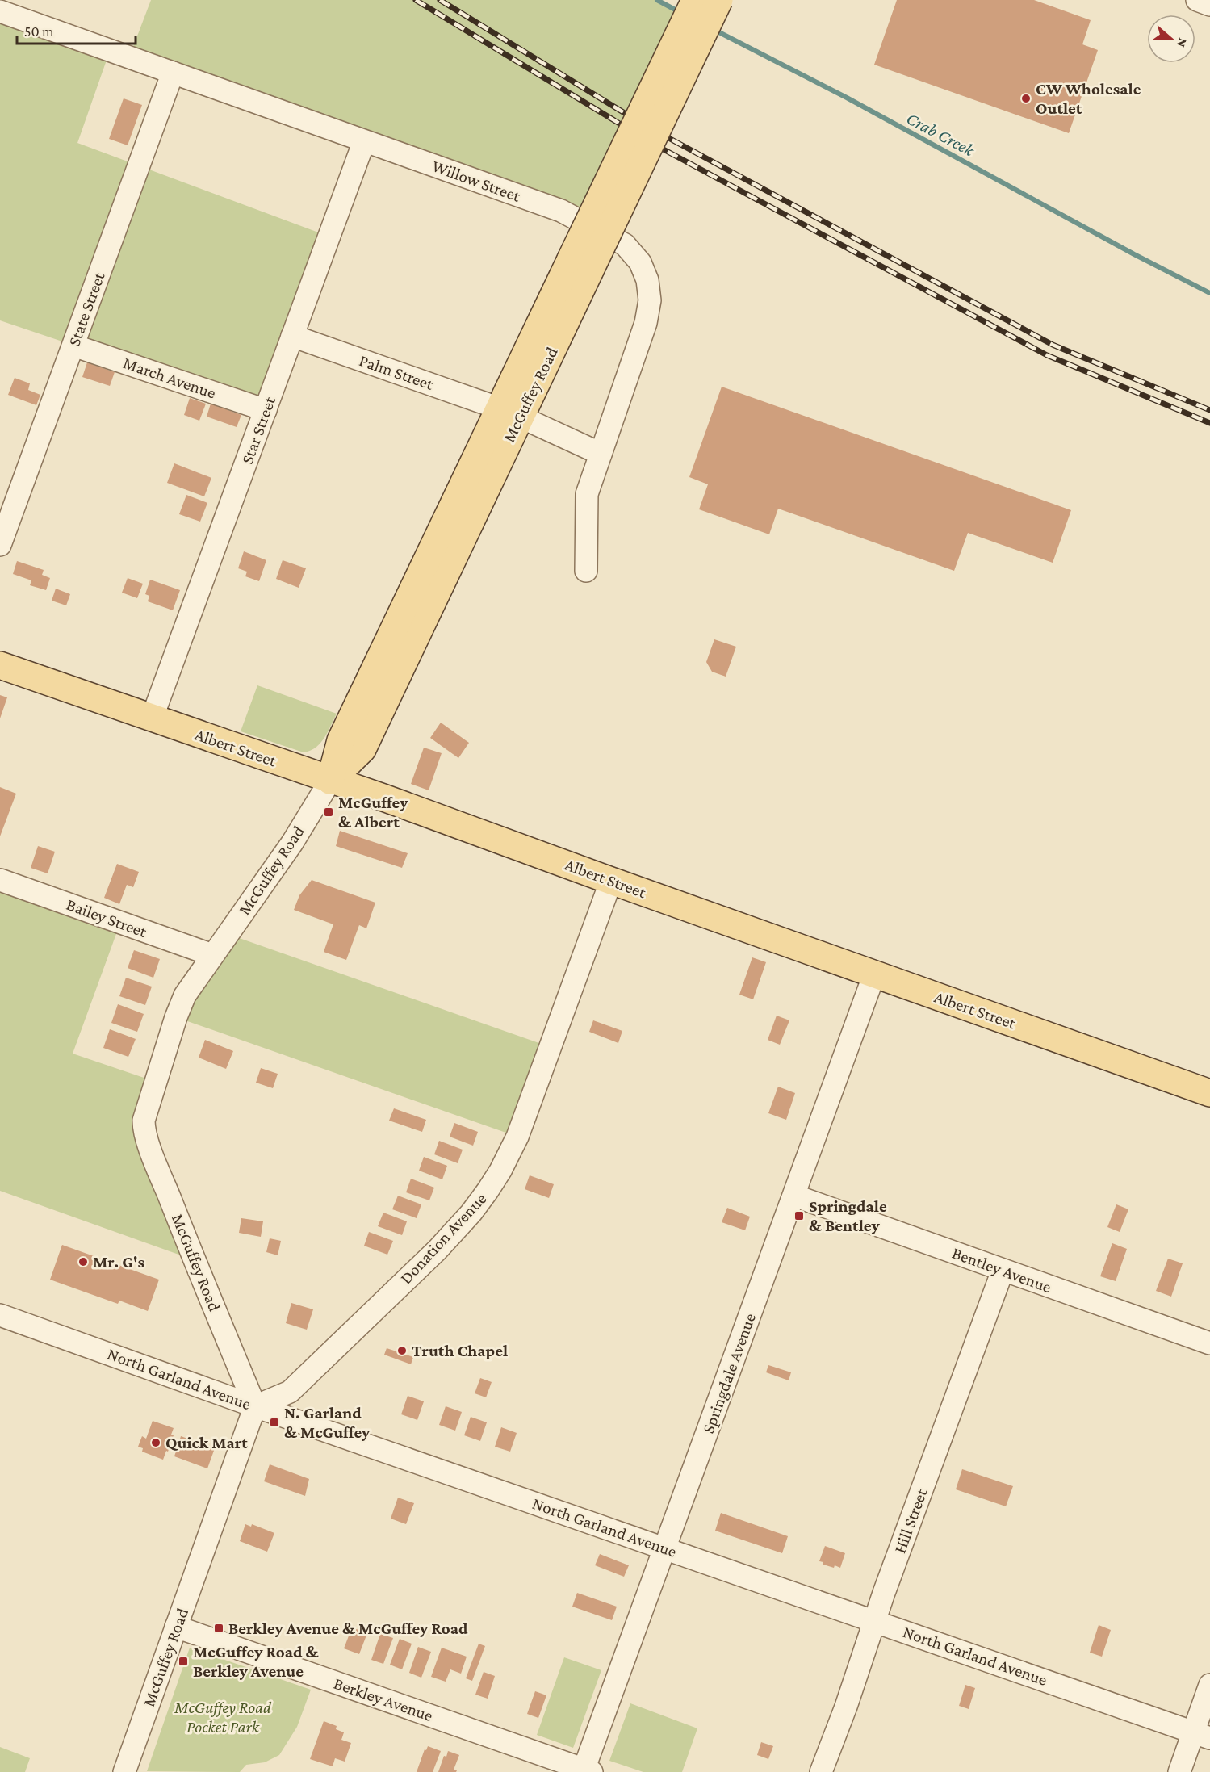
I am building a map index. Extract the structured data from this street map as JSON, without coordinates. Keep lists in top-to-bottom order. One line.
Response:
{"streets":{"main road":["McGuffey Road","Albert Street"],"street":["Willow Street","State Street","Palm Street","March Avenue","Star Street","Bailey Street","Donation Avenue","Bentley Avenue","Springdale Avenue","North Garland Avenue","Hill Street","Berkley Avenue"]},"crossings":[["Willow Street","State Street"],["Willow Street","Palm Street"],["Willow Street","Star Street"],["State Street","March Avenue"],["Palm Street","McGuffey Road"],["Palm Street","Star Street"],["March Avenue","Star Street"],["McGuffey Road","Albert Street"],["McGuffey Road","Bailey Street"],["McGuffey Road","Donation Avenue"],["McGuffey Road","North Garland Avenue"],["McGuffey Road","Berkley Avenue"],["Star Street","Albert Street"],["Albert Street","Donation Avenue"],["Albert Street","Springdale Avenue"],["Donation Avenue","North Garland Avenue"],["Bentley Avenue","Springdale Avenue"],["Bentley Avenue","Hill Street"],["Springdale Avenue","North Garland Avenue"],["Springdale Avenue","Berkley Avenue"],["North Garland Avenue","Hill Street"]],"water":["Crab Creek"],"parks":["McGuffey Road Pocket Park"],"places":{"other":["CW Wholesale Outlet","Mr. G's","Truth Chapel","Quick Mart"],"transit":["McGuffey & Albert","Springdale & Bentley","N. Garland & McGuffey","Berkley Avenue & McGuffey Road","McGuffey Road & Berkley Avenue"]},"scale_bar":"50 m","north":"right"}
